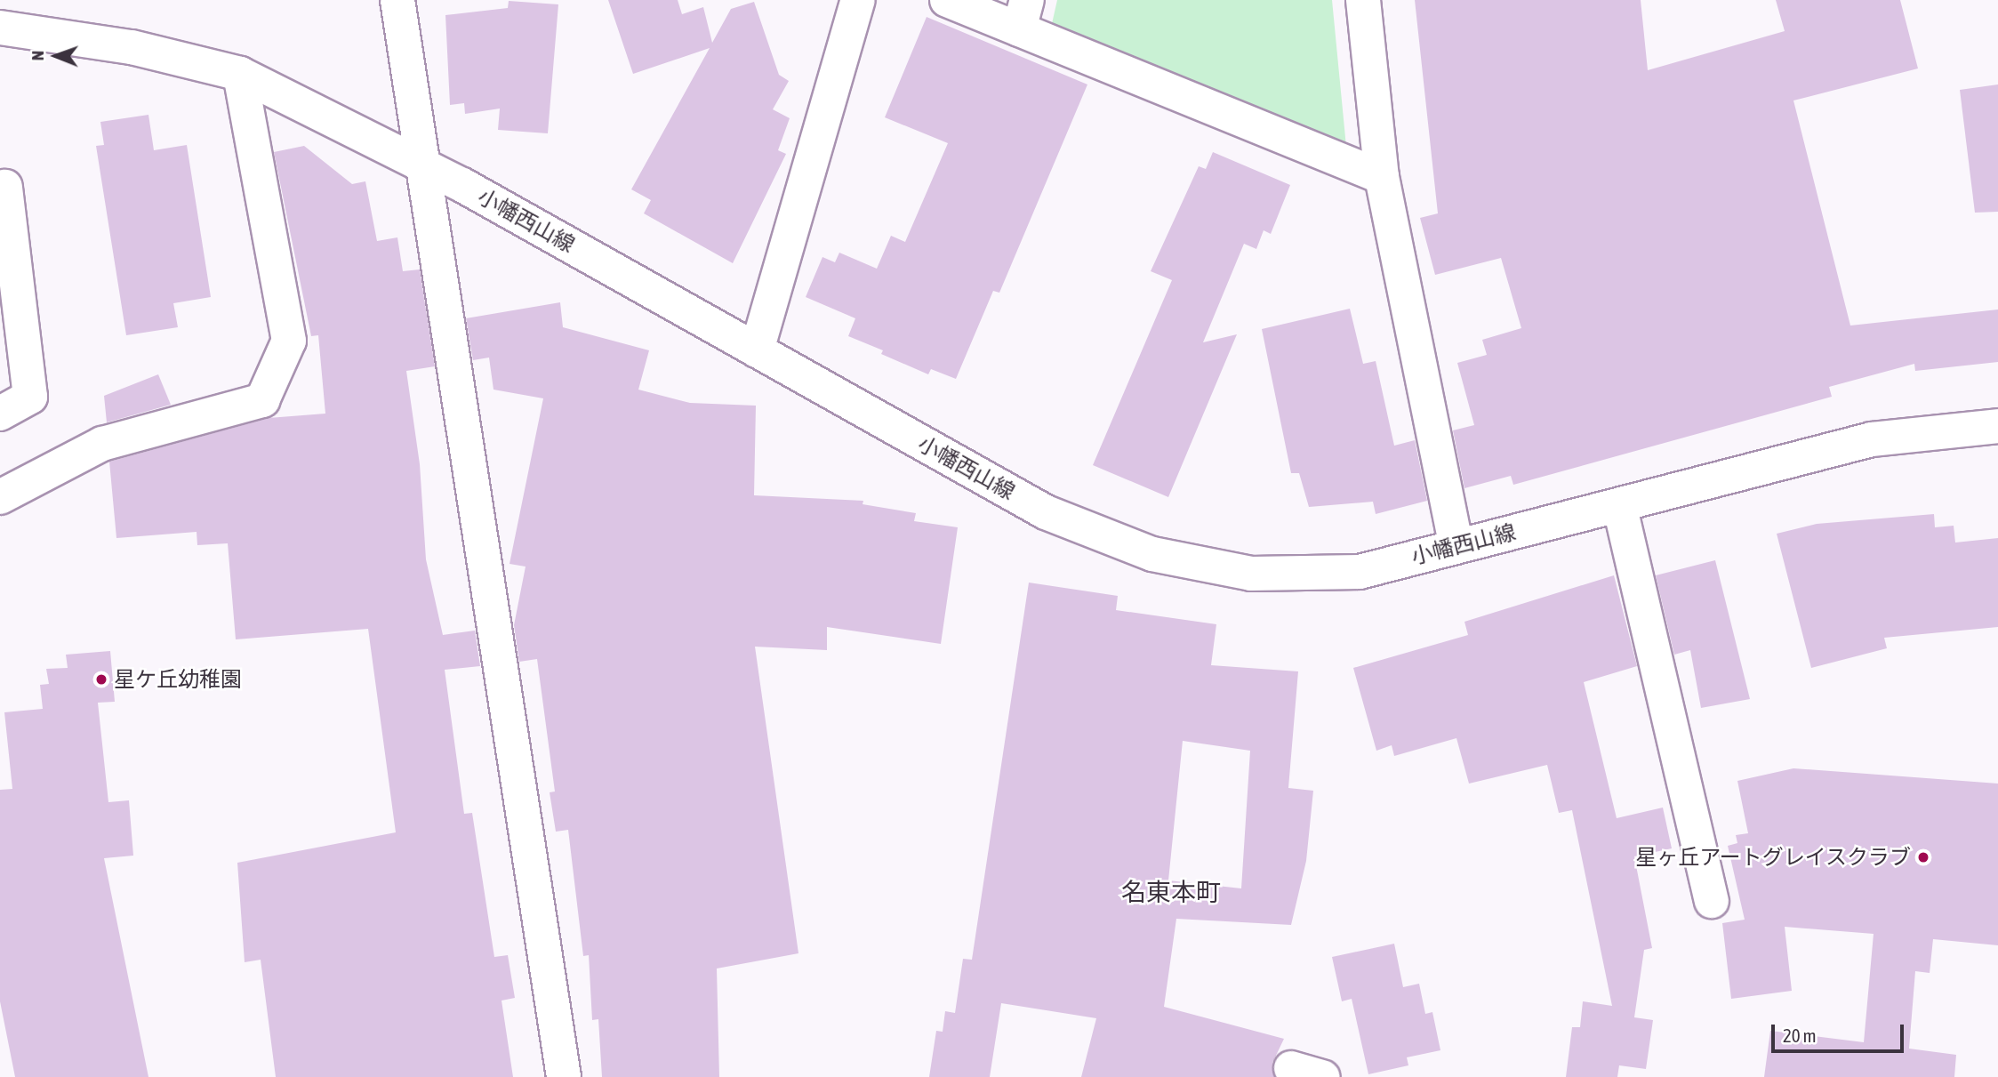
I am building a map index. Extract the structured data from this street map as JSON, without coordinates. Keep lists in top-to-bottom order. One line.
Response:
{"streets":{"street":["小幡西山線"]},"districts":["名東本町"],"places":["星ケ丘幼稚園","星ヶ丘アートグレイスクラブ"],"scale_bar":"20 m","north":"left"}
